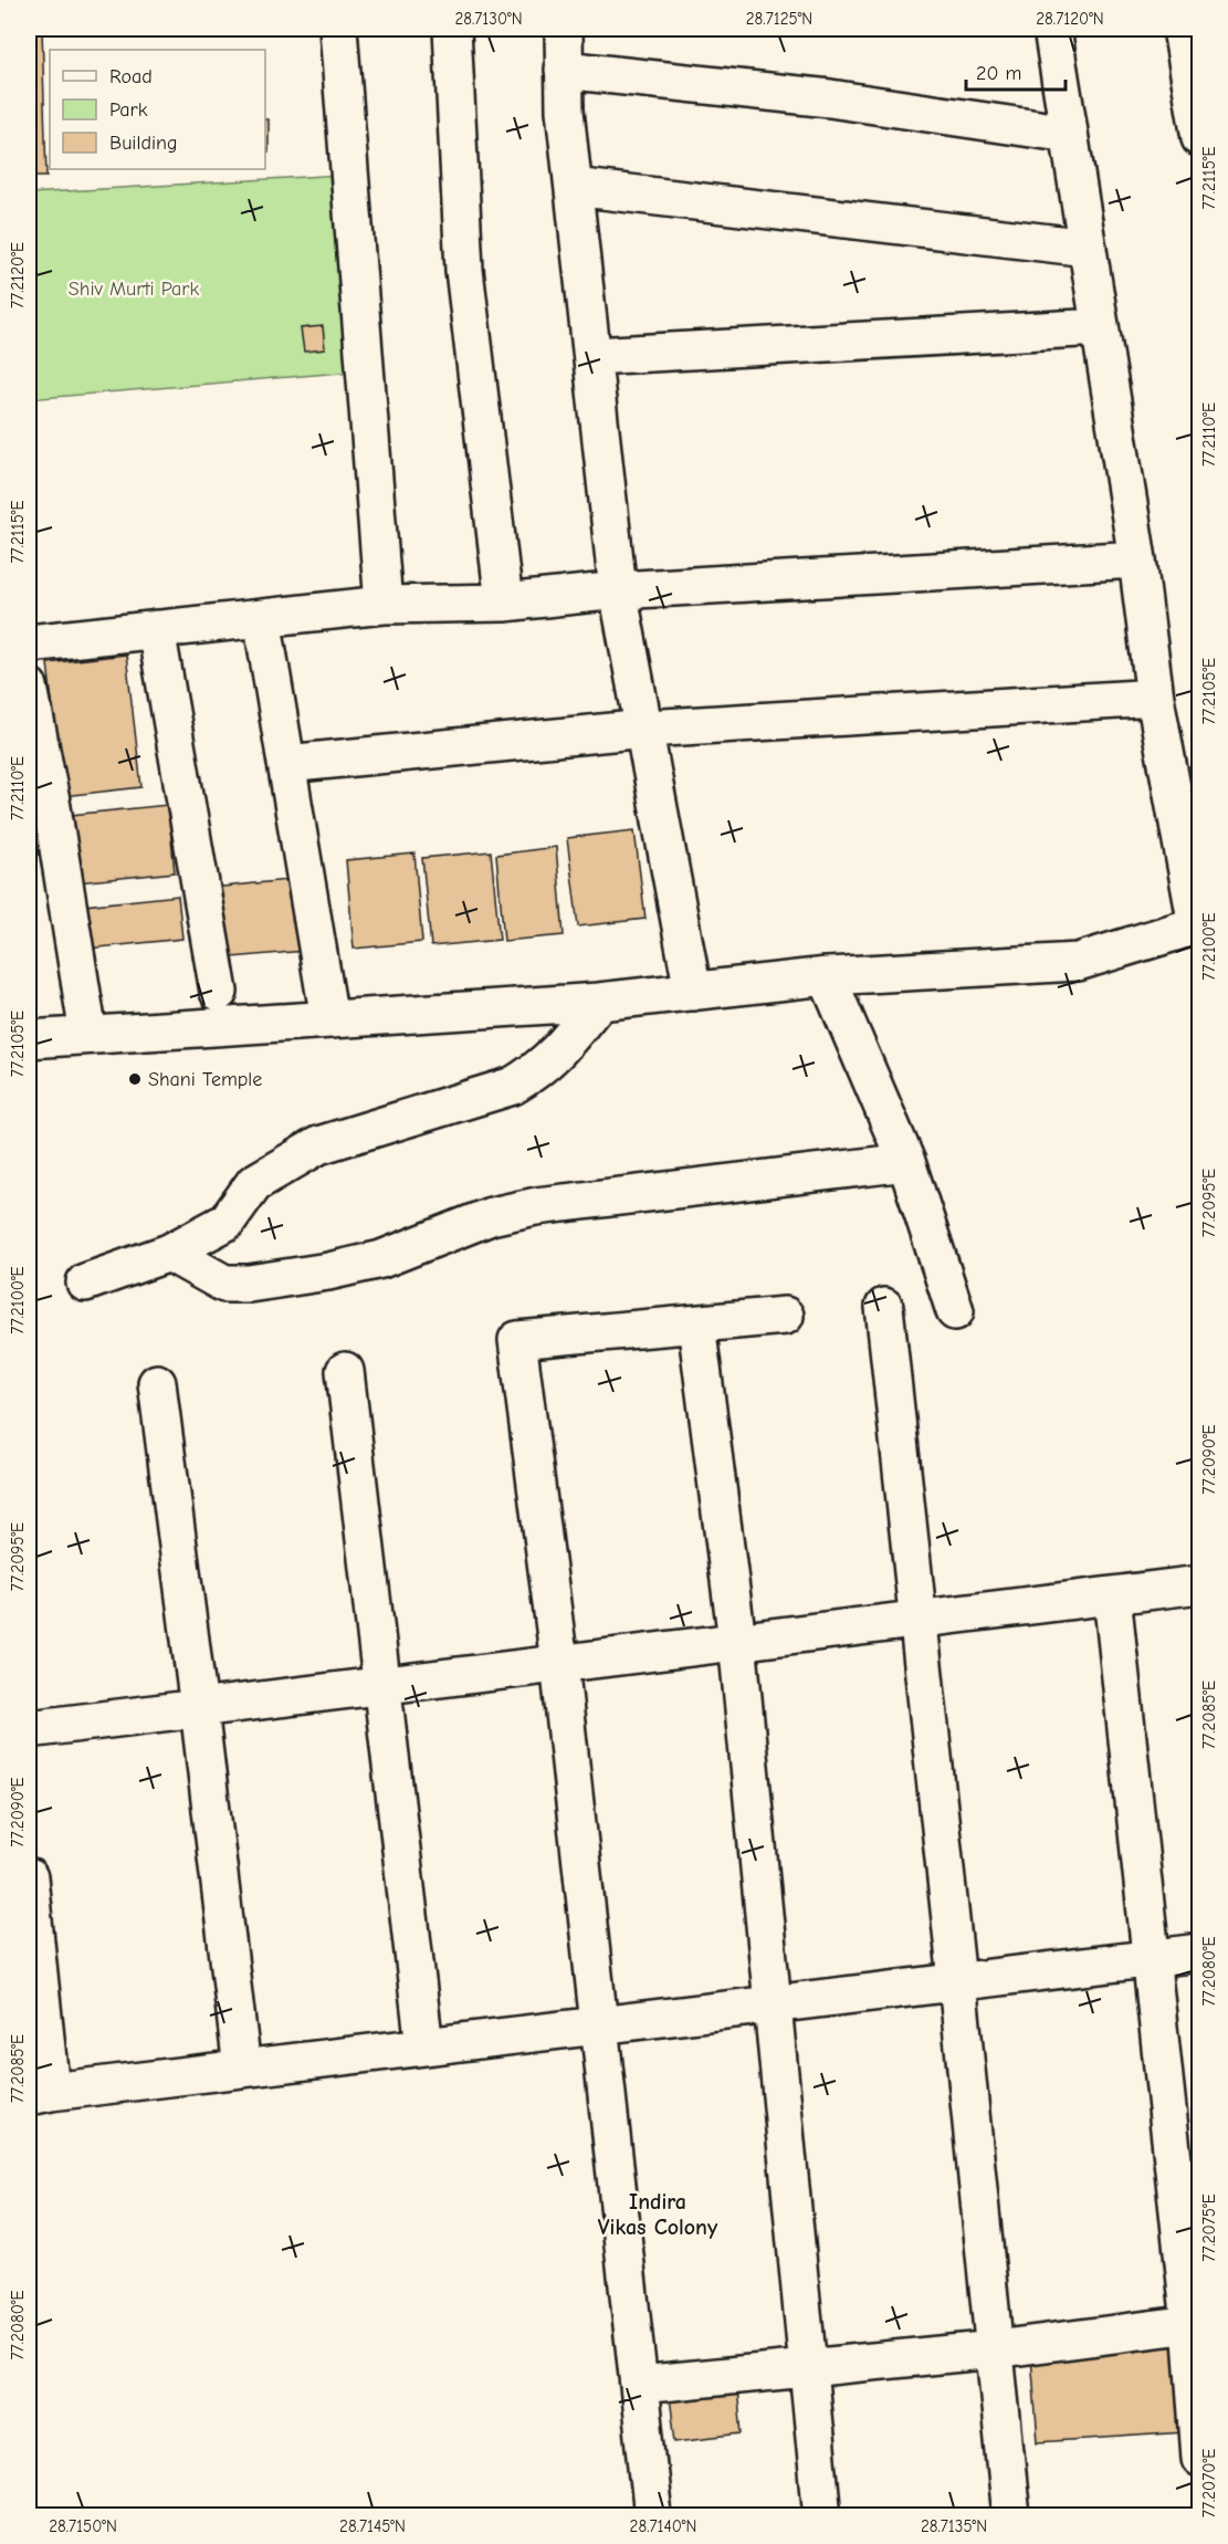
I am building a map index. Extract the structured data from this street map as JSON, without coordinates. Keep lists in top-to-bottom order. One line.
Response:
{"districts":["Indira Vikas Colony"],"parks":["Shiv Murti Park"],"places":["Shani Temple"],"legend":["Road","Park","Building"],"scale_bar":"20 m","coordinates":["28.7130°N","28.7125°N","28.7120°N","77.2115°E","77.2120°E","77.2110°E","77.2105°E","77.2100°E","77.2095°E","77.2090°E","77.2085°E","77.2080°E","77.2075°E","77.2070°E","28.7150°N","28.7145°N","28.7140°N","28.7135°N"]}
